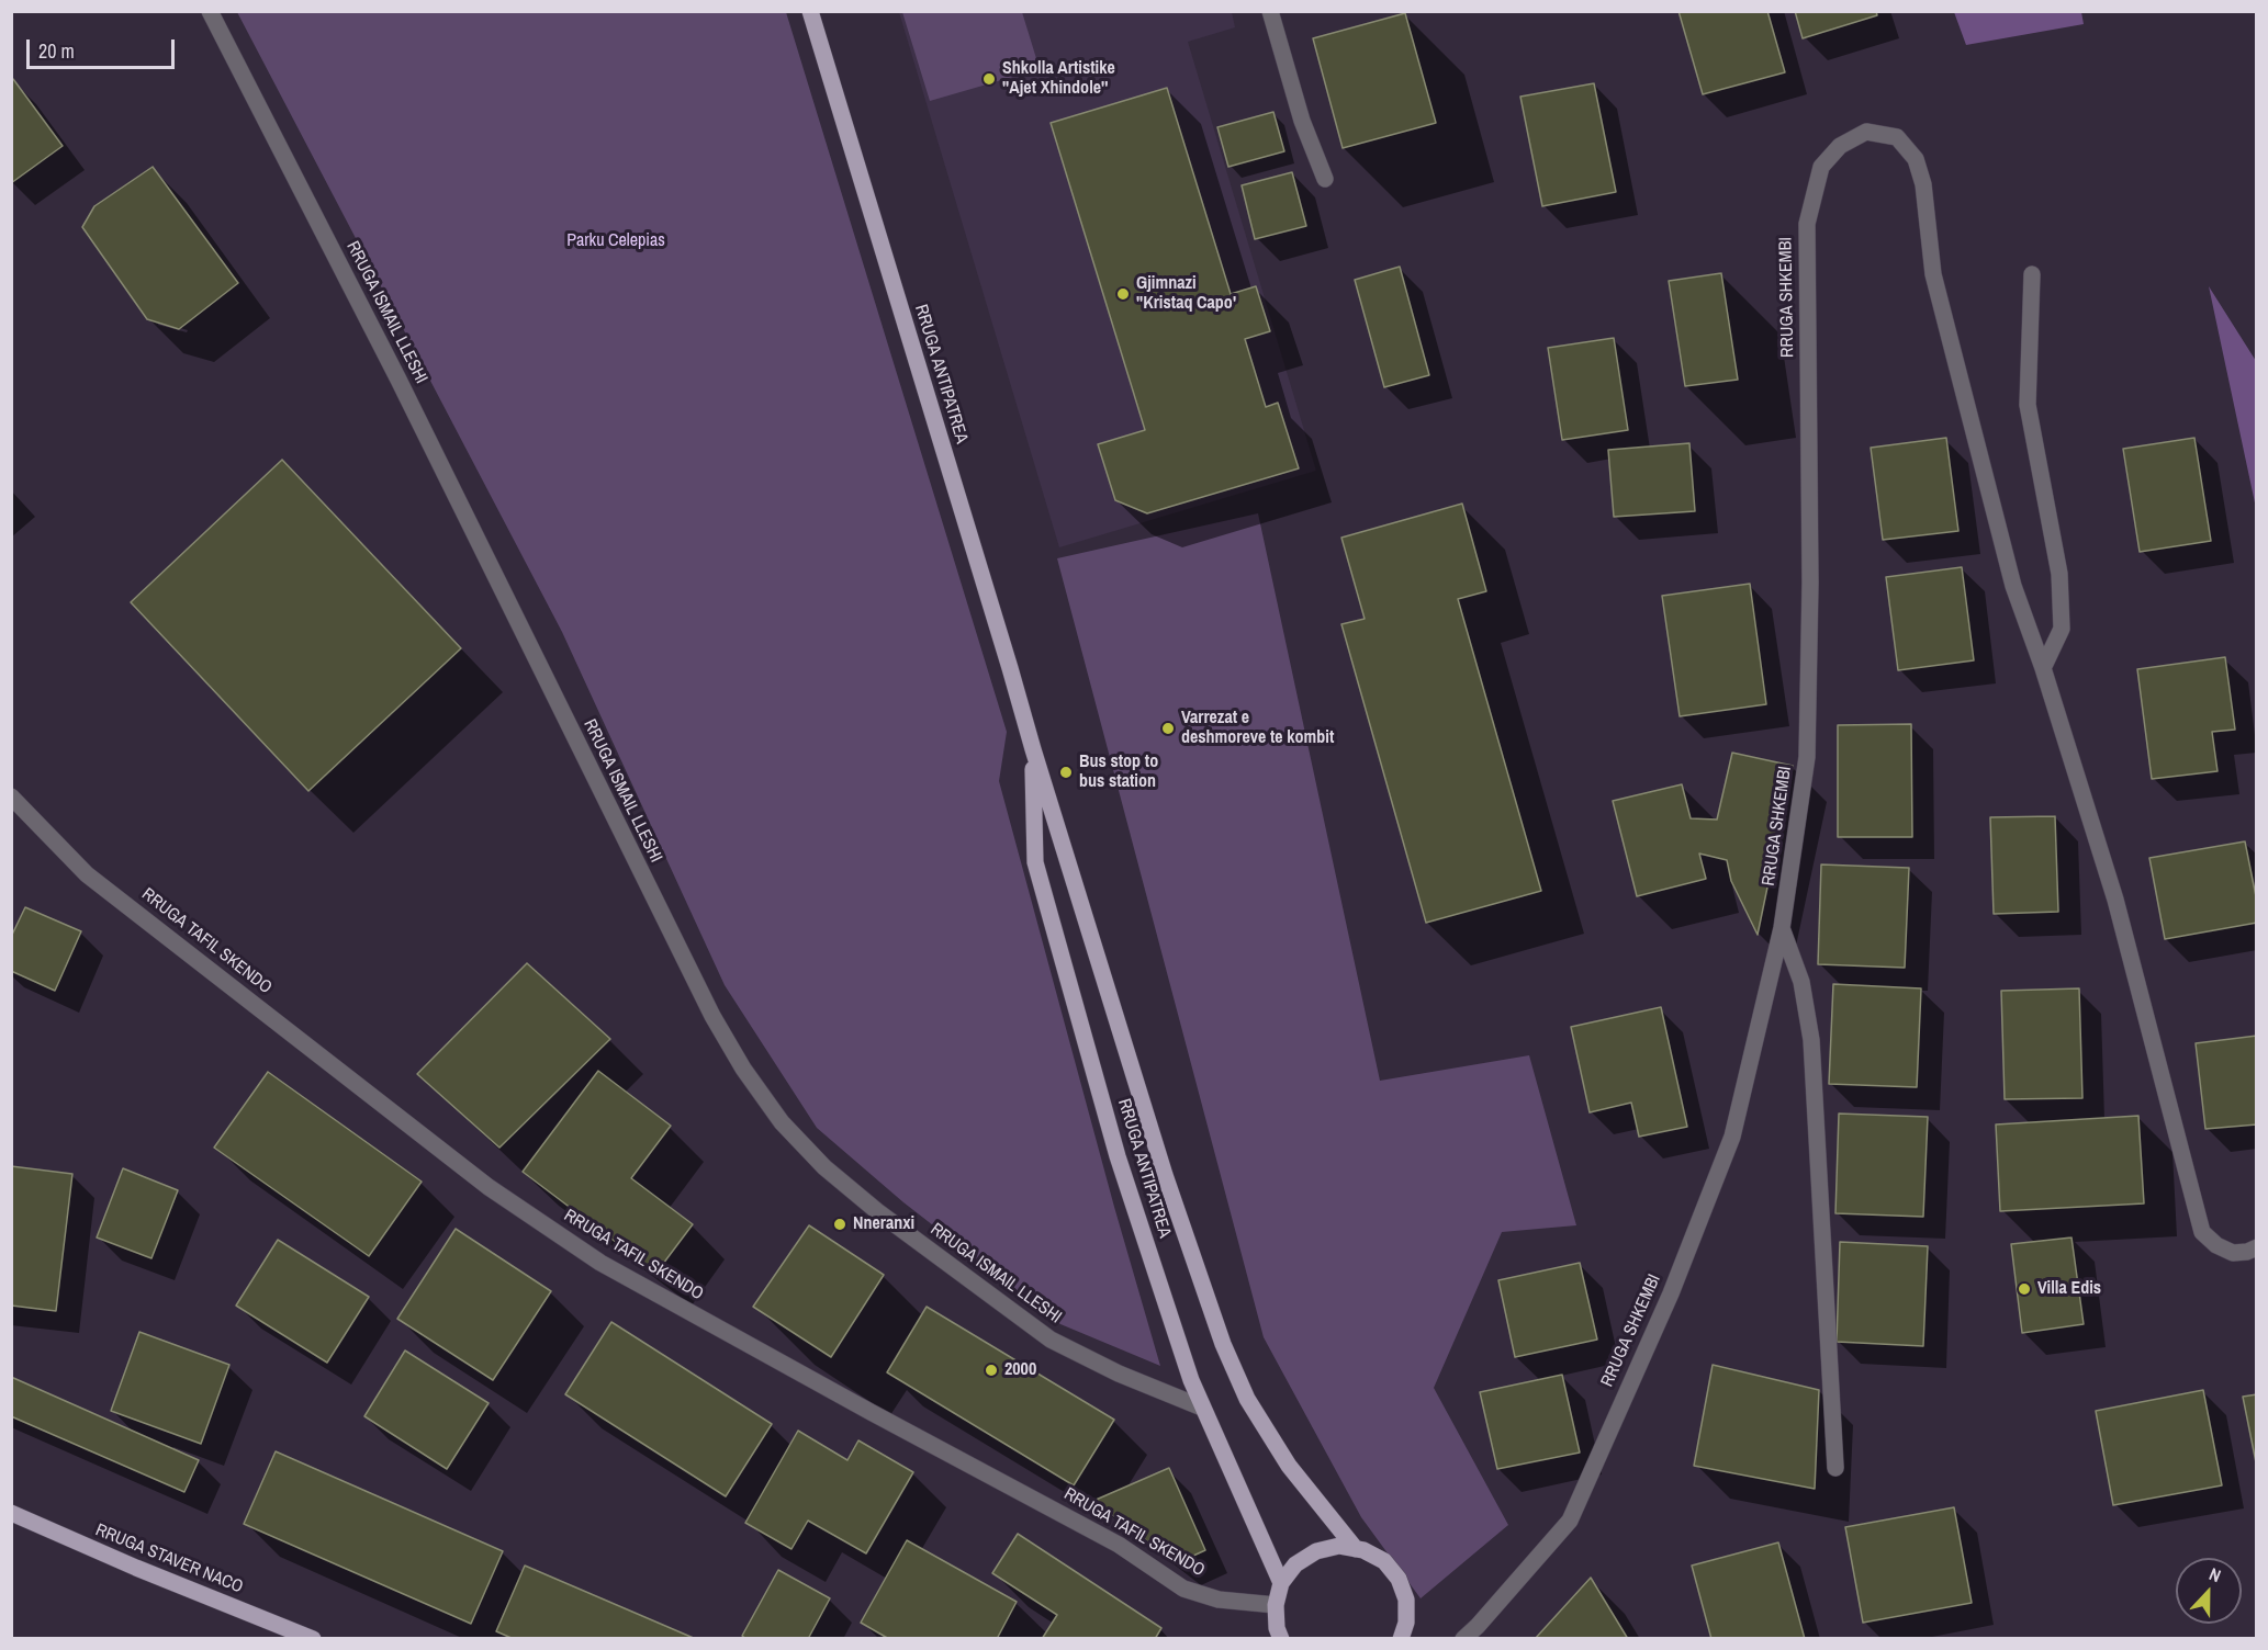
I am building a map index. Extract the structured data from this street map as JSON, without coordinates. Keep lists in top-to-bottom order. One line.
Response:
{"streets":{"main road":["RRUGA ANTIPATREA","RRUGA STAVER NACO"],"street":["RRUGA SHKEMBI","RRUGA ISMAIL LLESHI","RRUGA TAFIL SKENDO"]},"crossings":[["RRUGA ISMAIL LLESHI","RRUGA ANTIPATREA"],["RRUGA ANTIPATREA","RRUGA TAFIL SKENDO"]],"parks":["Parku Celepias"],"places":["Shkolla Artistike ''Ajet Xhindole''","Gjimnazi ''Kristaq Capo'","Varrezat e deshmoreve te kombit","Bus stop to bus station","Nneranxi","Villa Edis","2000"],"scale_bar":"20 m","north":"top"}
